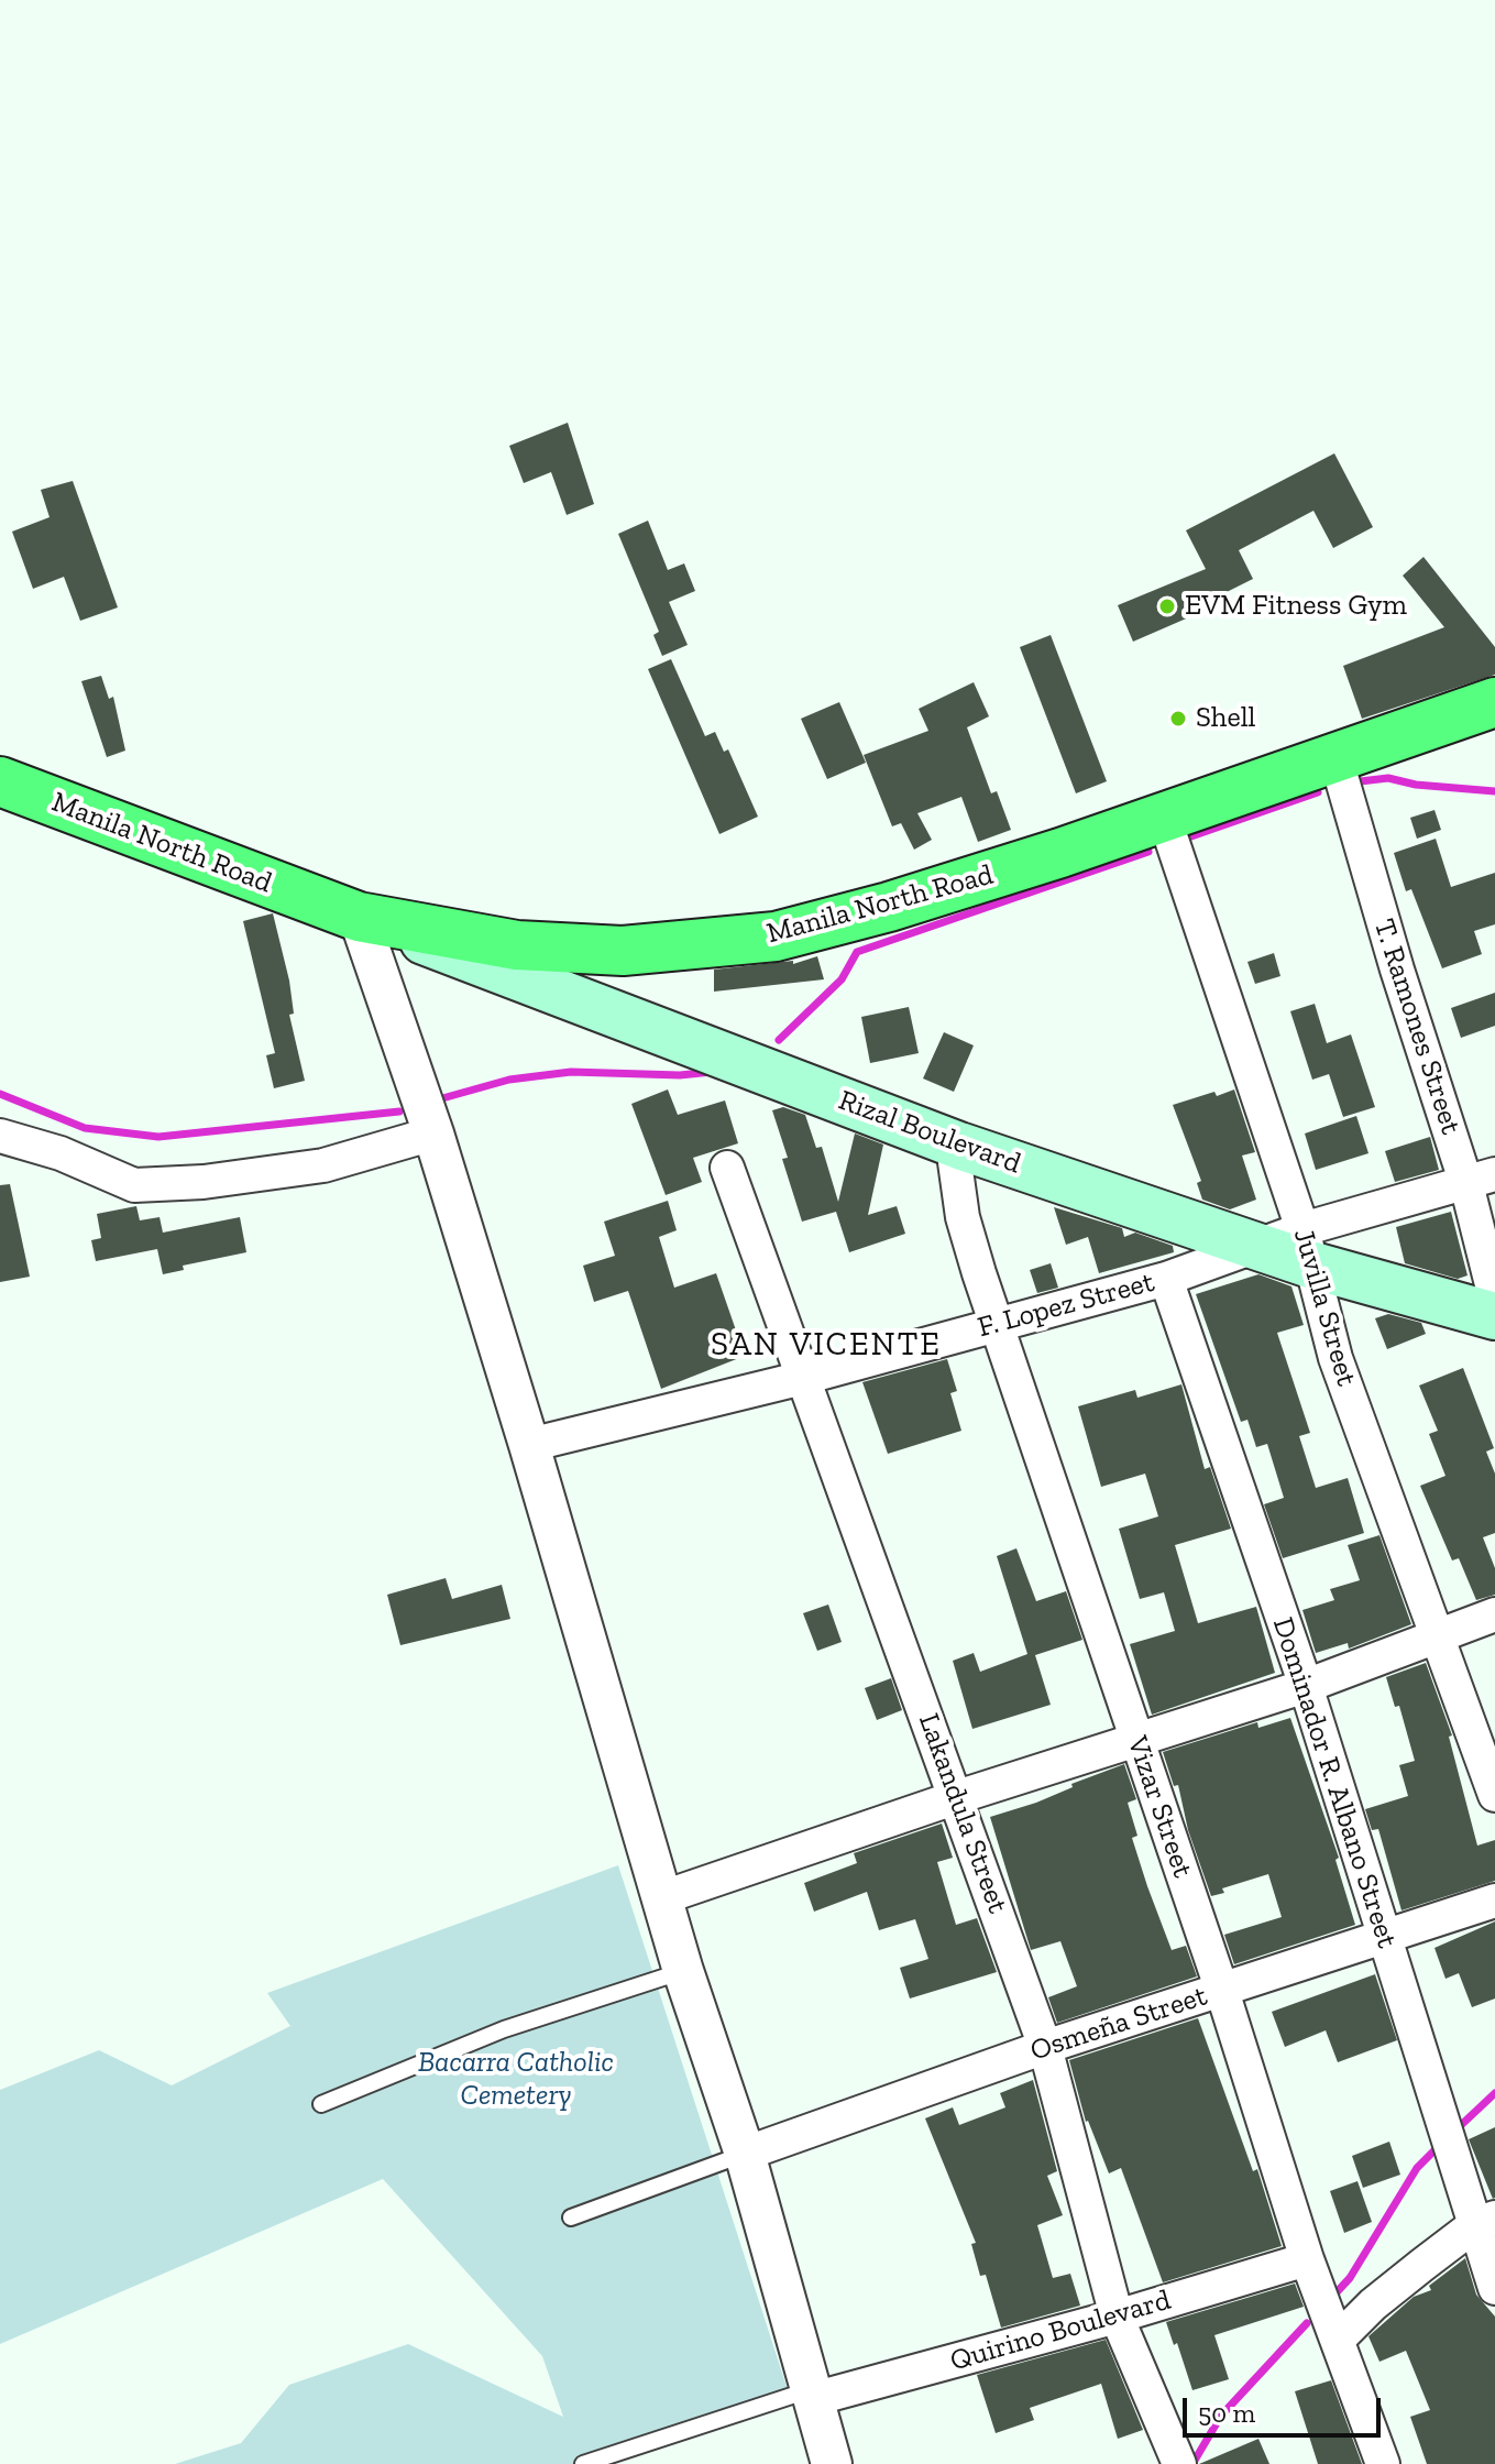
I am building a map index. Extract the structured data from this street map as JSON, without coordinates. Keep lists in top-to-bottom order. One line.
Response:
{"streets":{"highway":["Manila North Road"],"main road":["Rizal Boulevard"],"street":["T. Ramones Street","F. Lopez Street","Juvilla Street","Dominador R. Albano Street","Vizar Street","Lakandula Street","Osmeña Street","Quirino Boulevard"]},"crossings":[["Manila North Road","T. Ramones Street"],["Manila North Road","Rizal Boulevard"],["Manila North Road","Juvilla Street"],["T. Ramones Street","F. Lopez Street"],["Rizal Boulevard","F. Lopez Street"],["Rizal Boulevard","Juvilla Street"],["Rizal Boulevard","Vizar Street"],["F. Lopez Street","Juvilla Street"],["F. Lopez Street","Dominador R. Albano Street"],["F. Lopez Street","Vizar Street"],["F. Lopez Street","Lakandula Street"],["Dominador R. Albano Street","Osmeña Street"],["Vizar Street","Osmeña Street"],["Vizar Street","Quirino Boulevard"],["Lakandula Street","Osmeña Street"],["Lakandula Street","Quirino Boulevard"]],"districts":["SAN VICENTE"],"parks":["Bacarra Catholic Cemetery"],"places":["EVM Fitness Gym","Shell"],"scale_bar":"50 m"}
